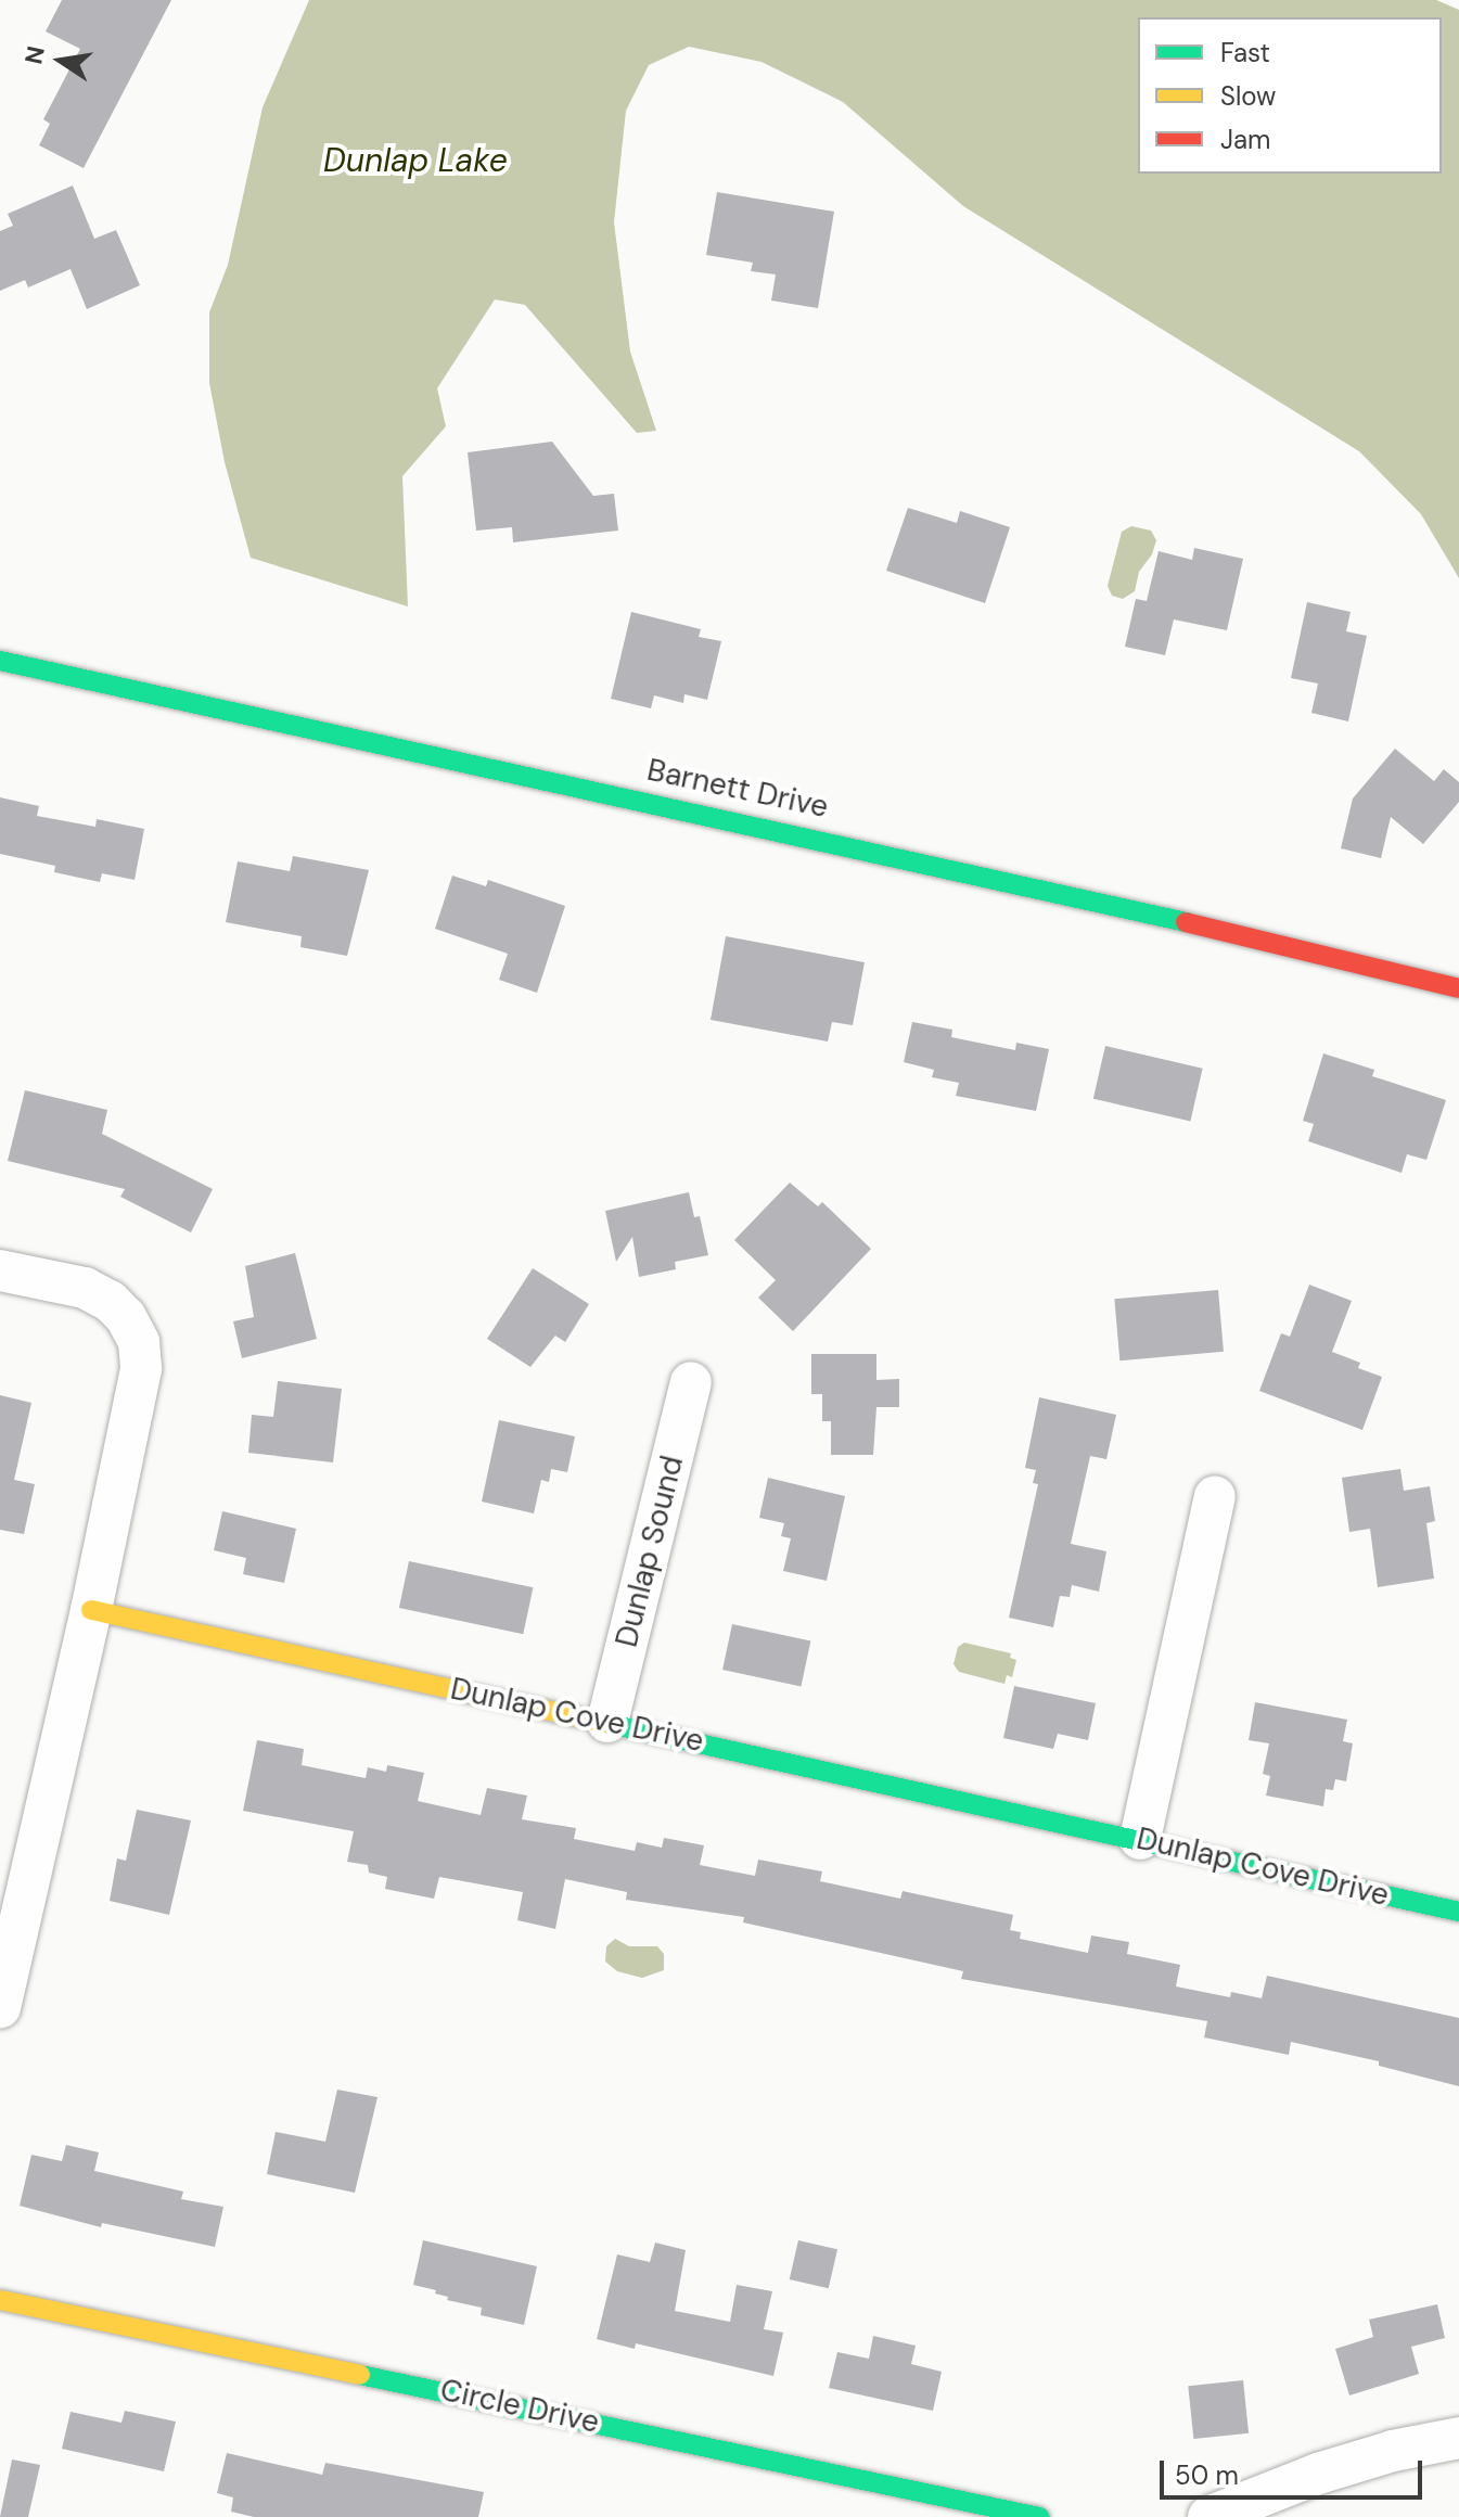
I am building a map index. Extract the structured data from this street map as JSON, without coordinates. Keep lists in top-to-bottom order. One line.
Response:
{"streets":{"street":["Barnett Drive","Dunlap Sound","Dunlap Cove Drive","Circle Drive"]},"crossings":[["Dunlap Sound","Dunlap Cove Drive"]],"water":["Dunlap Lake"],"legend":["Fast","Slow","Jam"],"scale_bar":"50 m","north":"left"}
